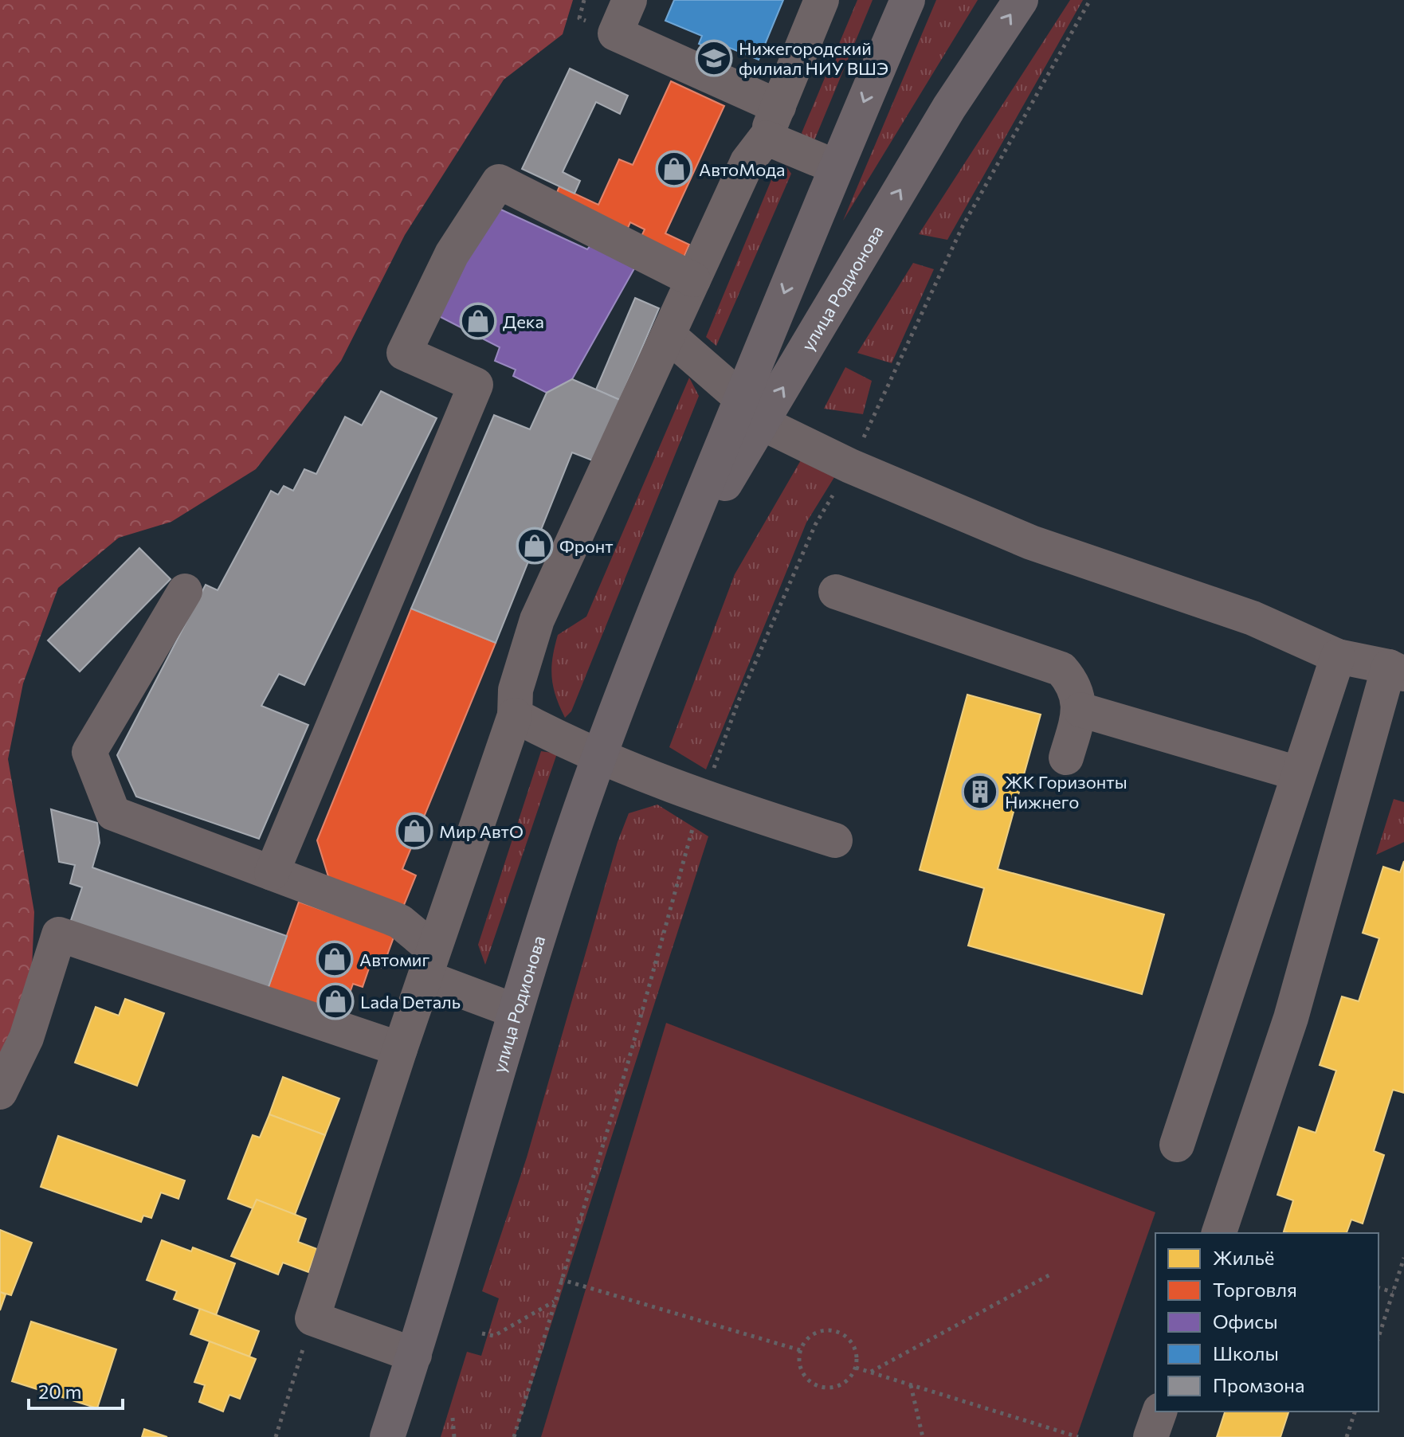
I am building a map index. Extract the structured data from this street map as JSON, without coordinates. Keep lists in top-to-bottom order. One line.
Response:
{"streets":{"main road":["улица Родионова"]},"places":{"school or university":["Нижегородский филиал НИУ ВШЭ"],"shop":["АвтоМода","Дека","Фронт","Мир АвтО","Автомиг","Lada Dеталь"],"building":["ЖК Горизонты Нижнего"]},"legend":["Жильё","Торговля","Офисы","Школы","Промзона"],"scale_bar":"20 m"}
